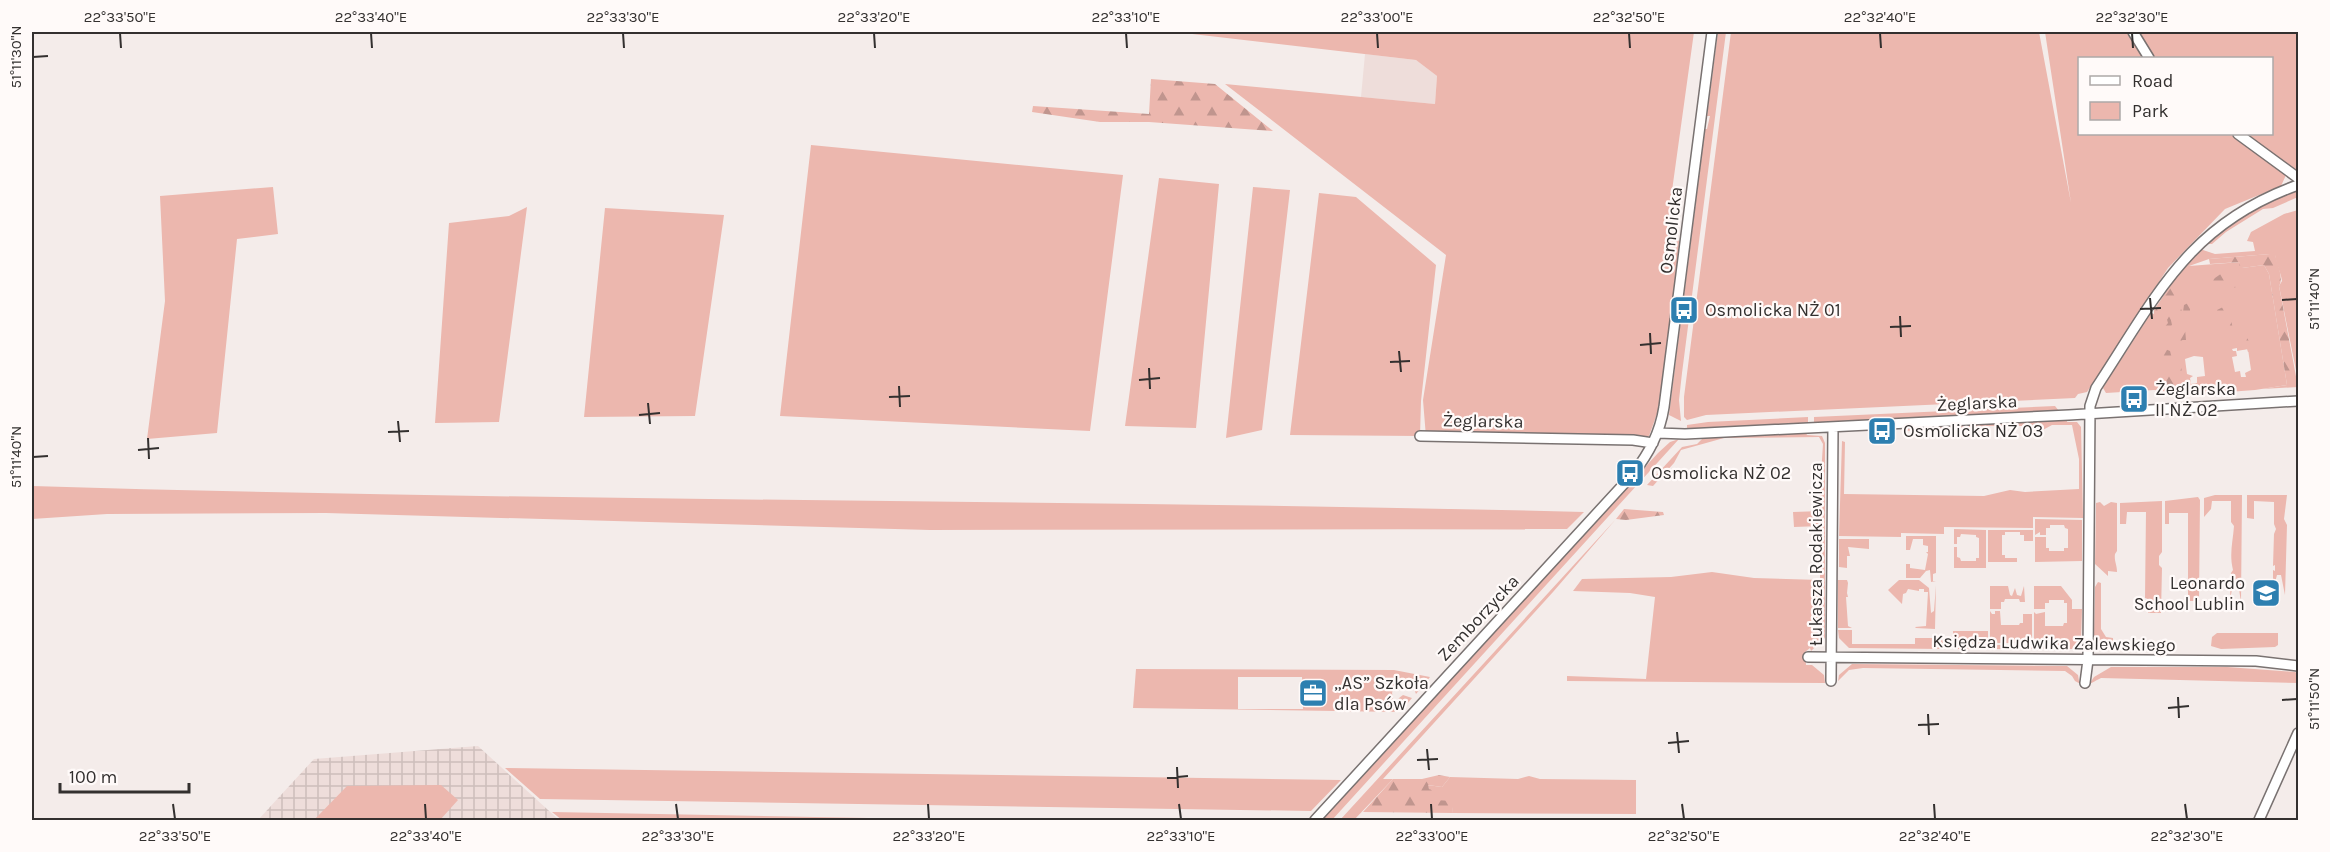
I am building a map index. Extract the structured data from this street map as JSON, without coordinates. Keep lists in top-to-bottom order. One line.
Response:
{"streets":{"street":["Osmolicka","Żeglarska","Łukasza Rodakiewicza","Zemborzycka","Księdza Ludwika Zalewskiego"]},"crossings":[["Osmolicka","Żeglarska"],["Osmolicka","Zemborzycka"],["Żeglarska","Łukasza Rodakiewicza"],["Żeglarska","Zemborzycka"],["Łukasza Rodakiewicza","Księdza Ludwika Zalewskiego"]],"places":{"bus stop":["Osmolicka NŻ 01","Żeglarska II NŻ 02","Osmolicka NŻ 03","Osmolicka NŻ 02"],"school or university":["Leonardo School Lublin"],"office":["„AS” Szkoła dla Psów"]},"legend":["Road","Park"],"scale_bar":"100 m","coordinates":["22°33'50\"E","22°33'40\"E","22°33'30\"E","22°33'20\"E","22°33'10\"E","22°33'00\"E","22°32'50\"E","22°32'40\"E","22°32'30\"E","51°11'30\"N","51°11'40\"N","51°11'50\"N"]}
